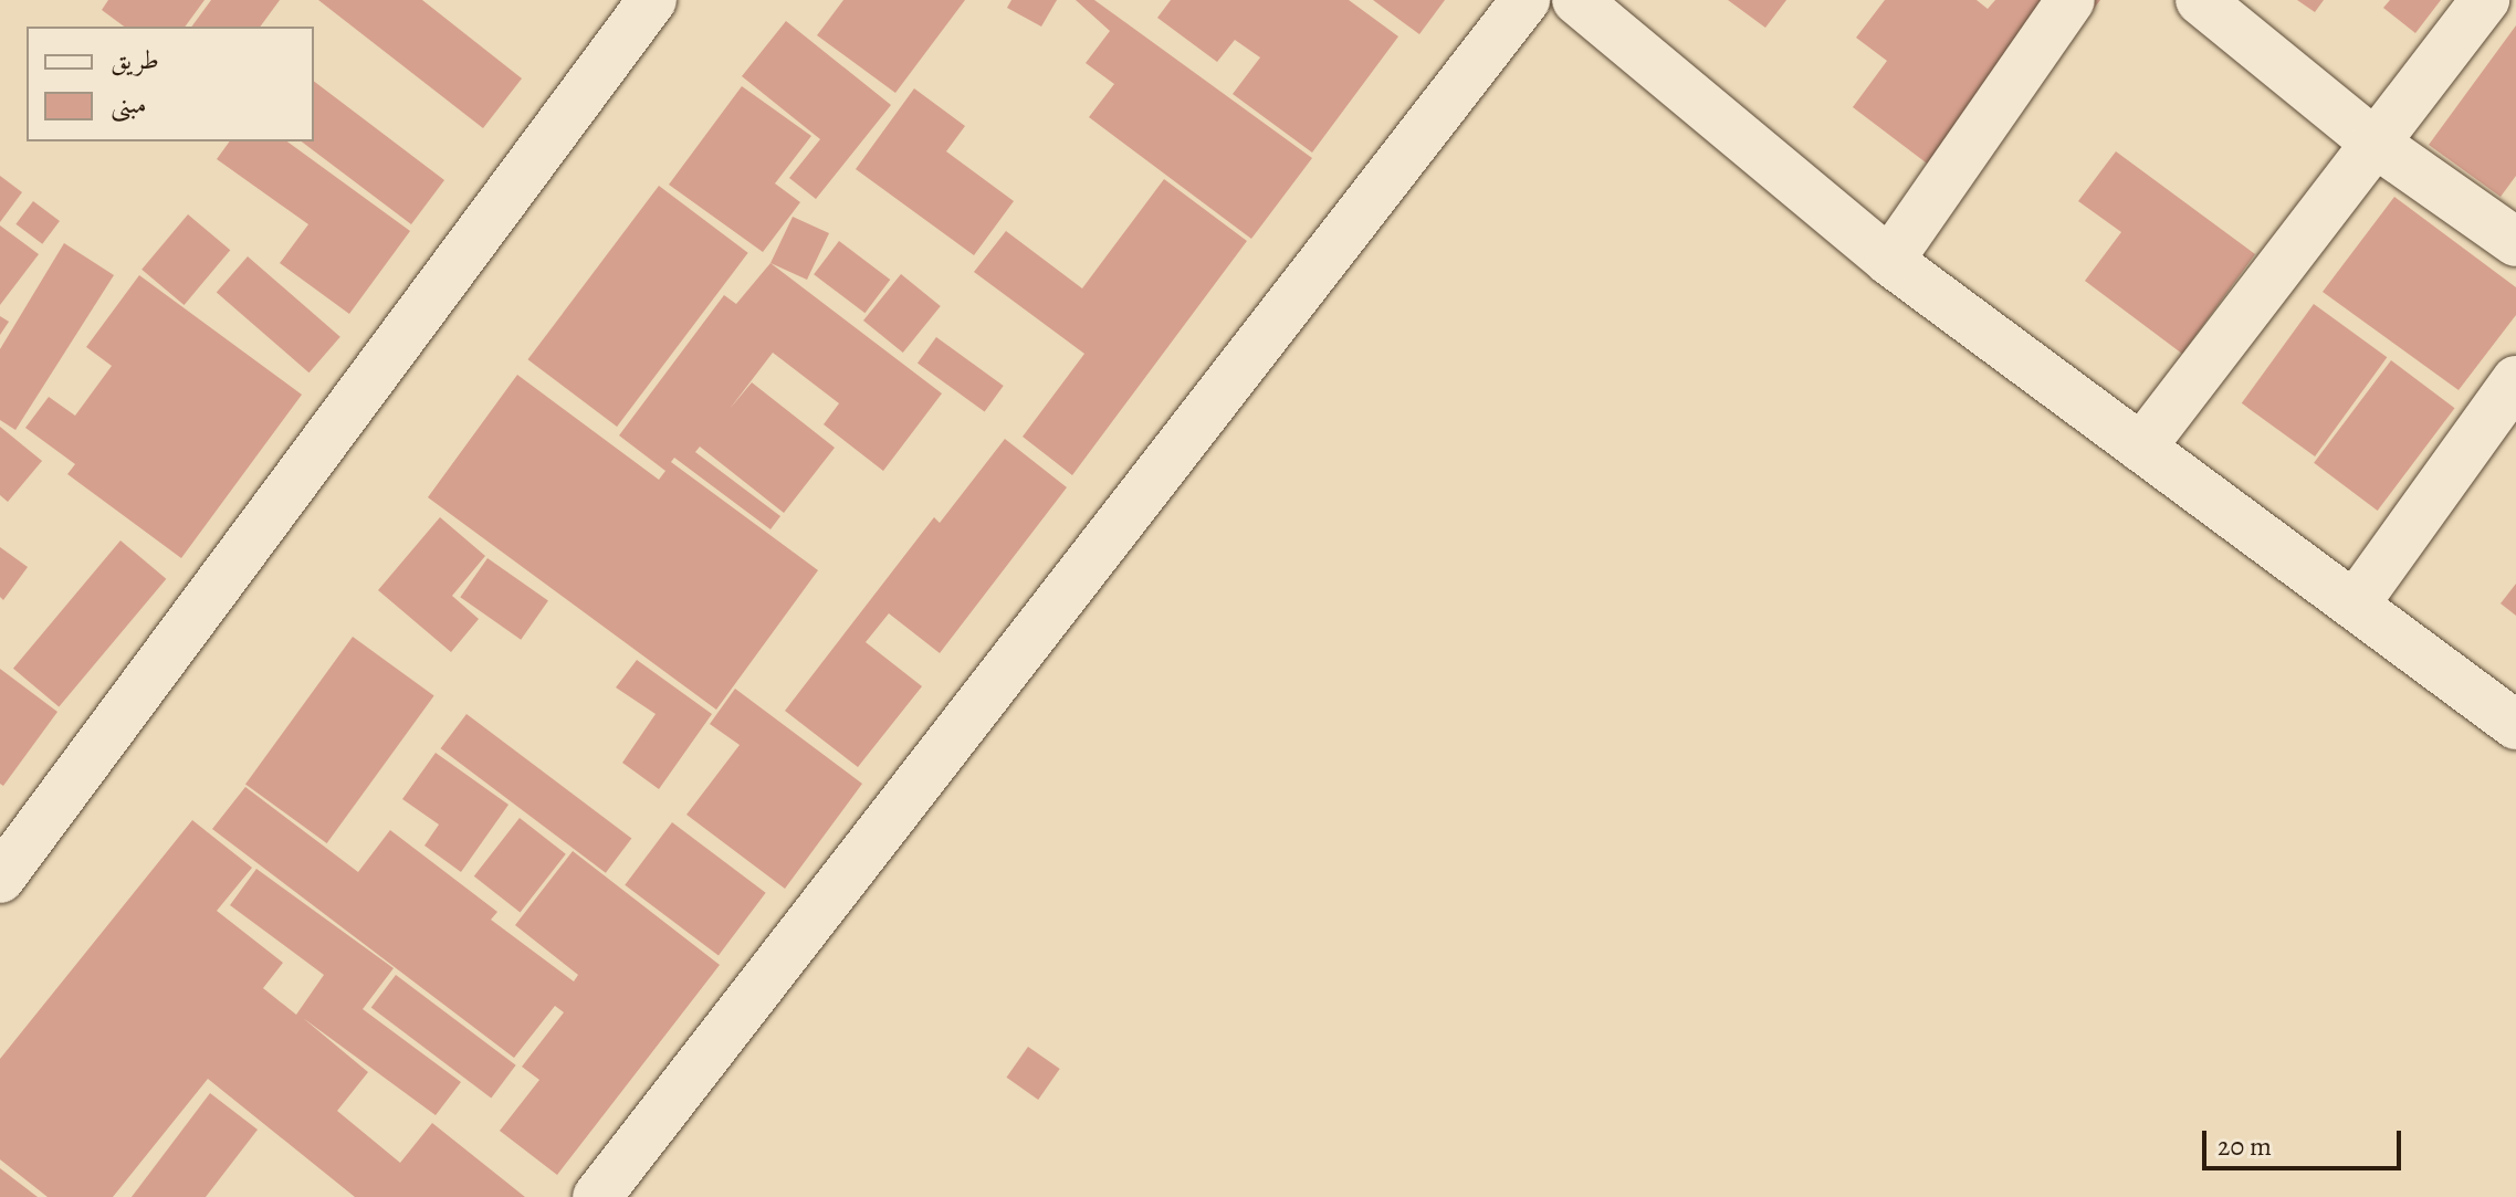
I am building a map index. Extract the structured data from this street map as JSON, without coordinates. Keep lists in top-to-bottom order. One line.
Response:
{"legend":["طريق","مبنى"],"scale_bar":"20 m"}
